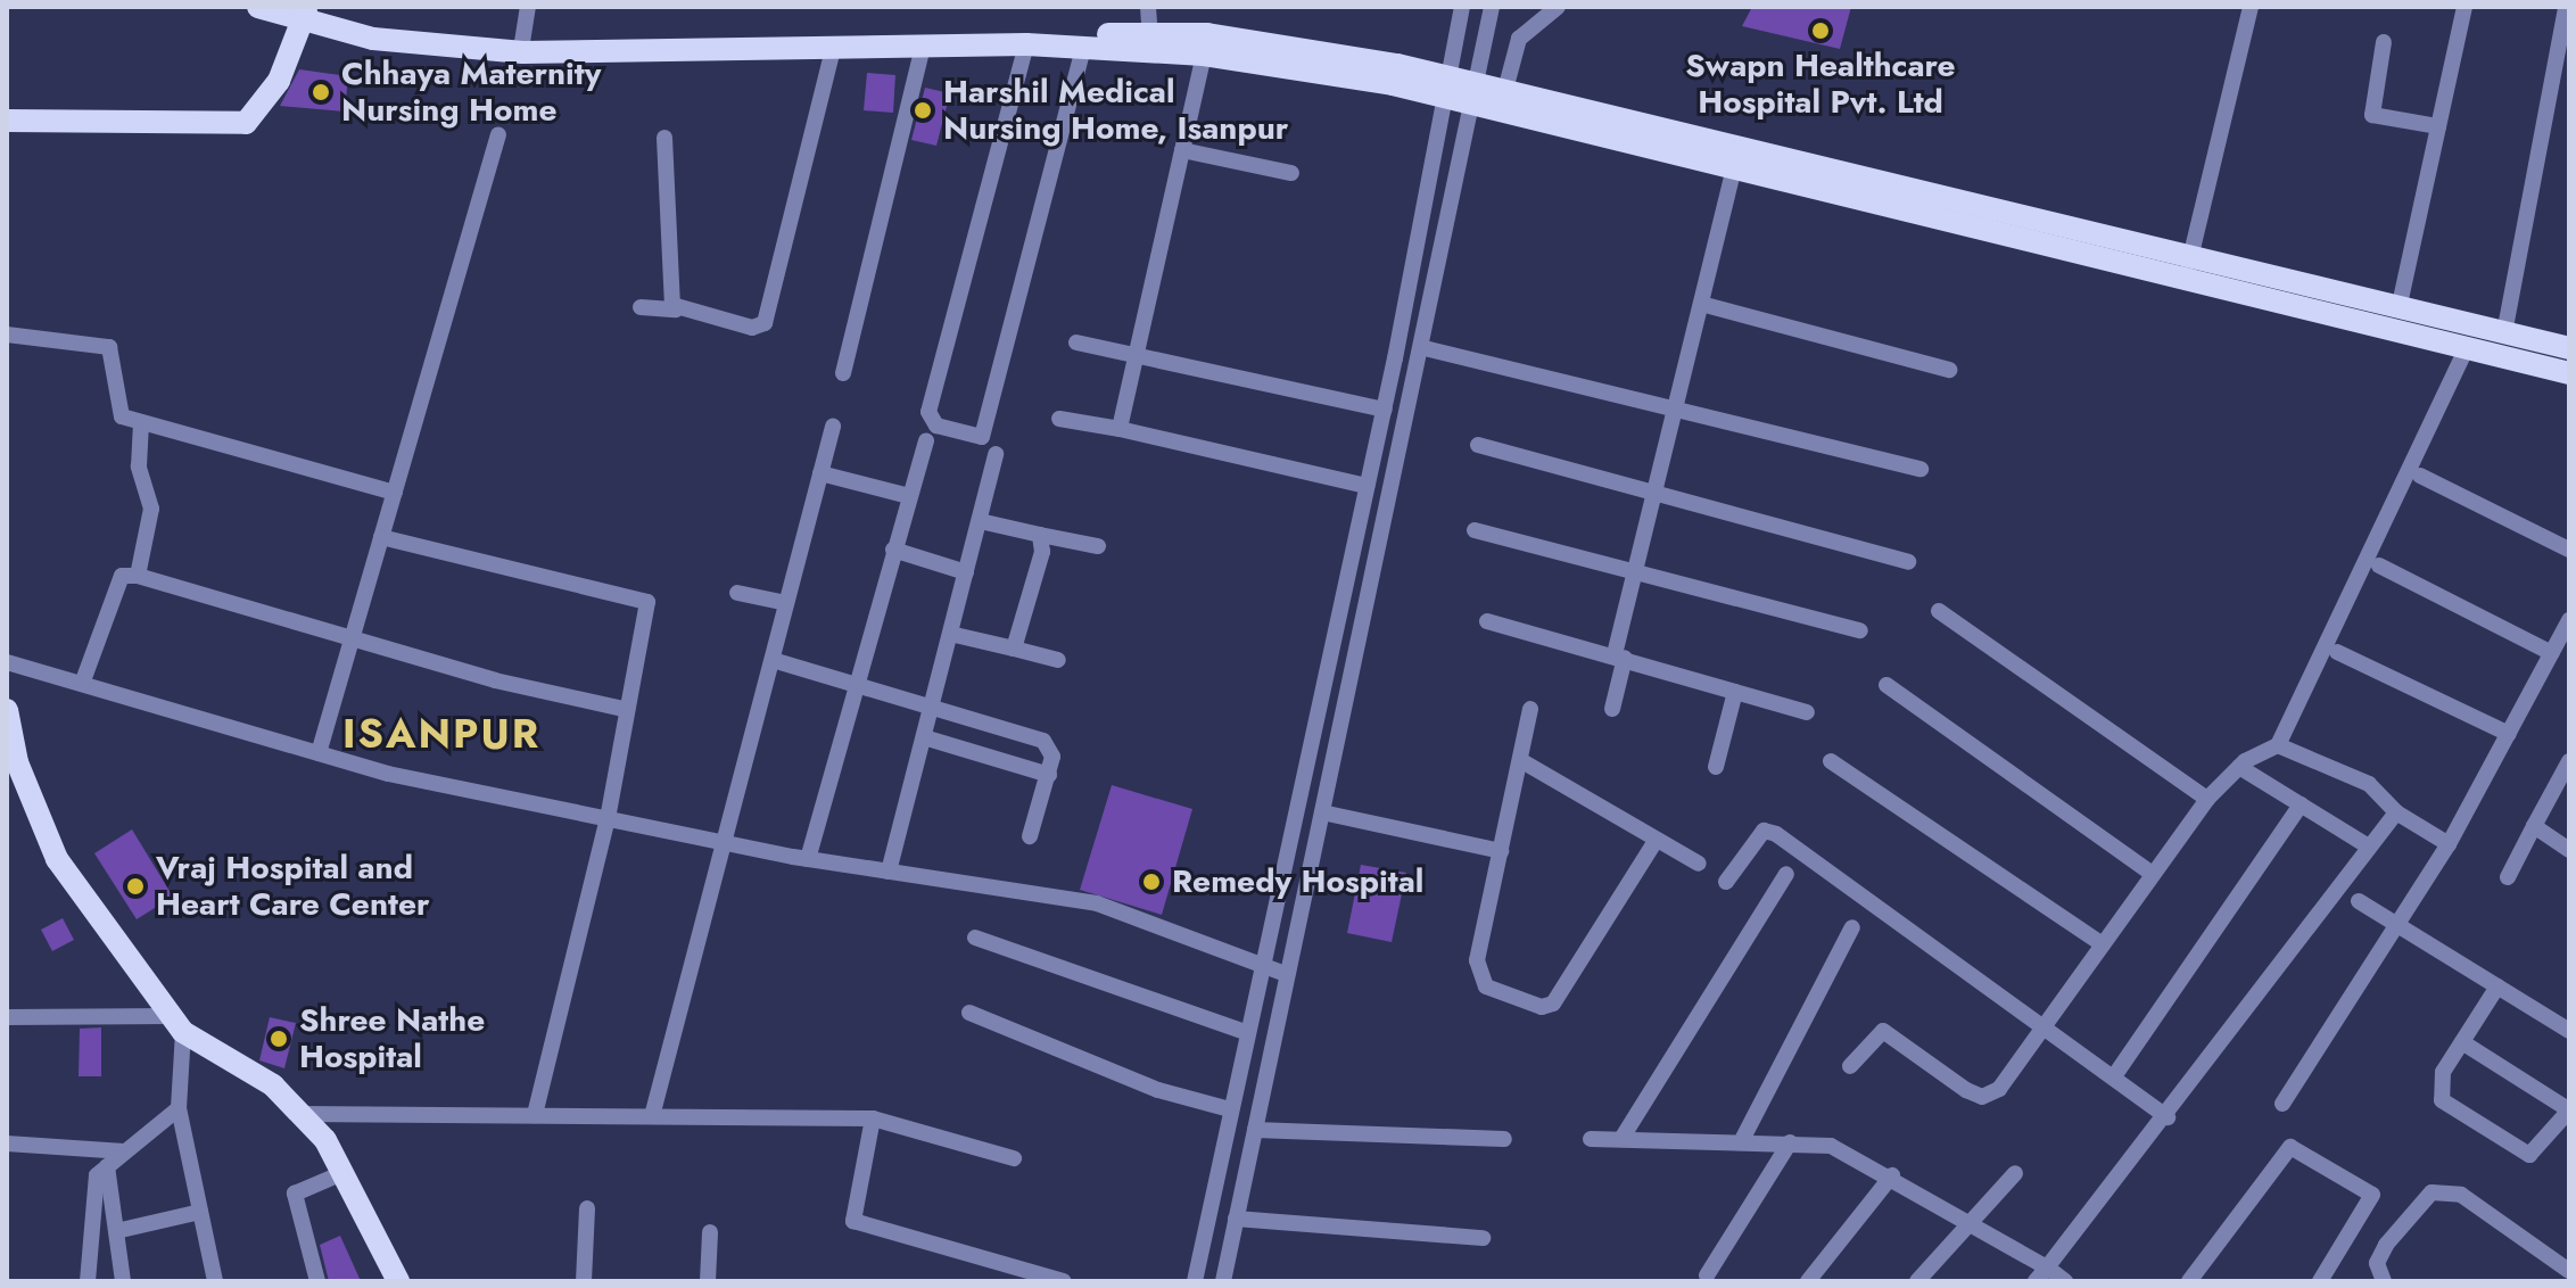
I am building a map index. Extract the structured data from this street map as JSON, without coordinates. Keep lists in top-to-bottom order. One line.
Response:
{"districts":["ISANPUR"],"places":["Swapn Healthcare Hospital Pvt. Ltd","Chhaya Maternity Nursing Home","Harshil Medical Nursing Home, Isanpur","Remedy Hospital","Vraj Hospital and Heart Care Center","Shree Nathe Hospital"]}
